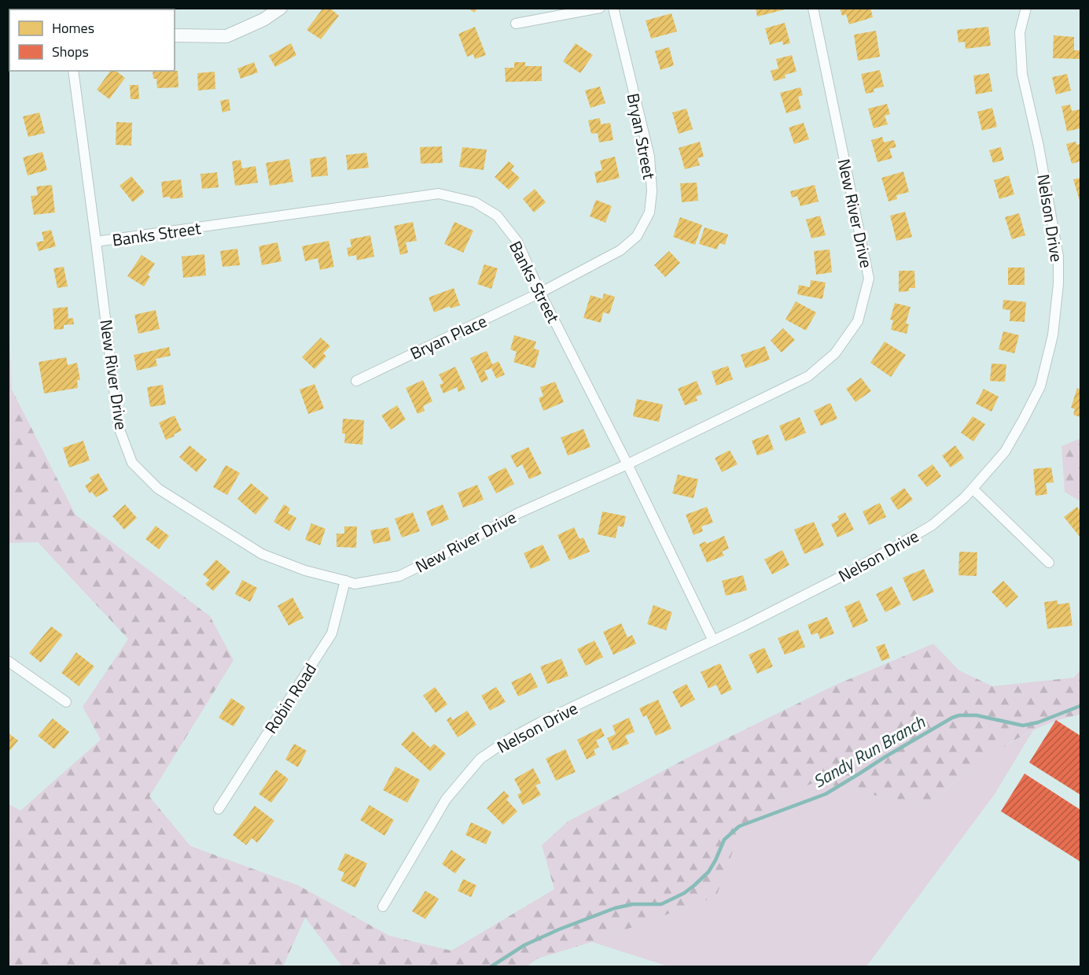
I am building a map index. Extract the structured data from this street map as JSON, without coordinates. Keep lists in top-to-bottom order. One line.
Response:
{"streets":{"street":["Bryan Street","New River Drive","Nelson Drive","Banks Street","Bryan Place","Robin Road"]},"crossings":[["Bryan Street","Banks Street"],["Bryan Street","Bryan Place"],["New River Drive","Banks Street"],["New River Drive","Robin Road"],["Nelson Drive","Banks Street"],["Banks Street","Bryan Place"]],"water":["Sandy Run Branch"],"legend":["Homes","Shops"]}
